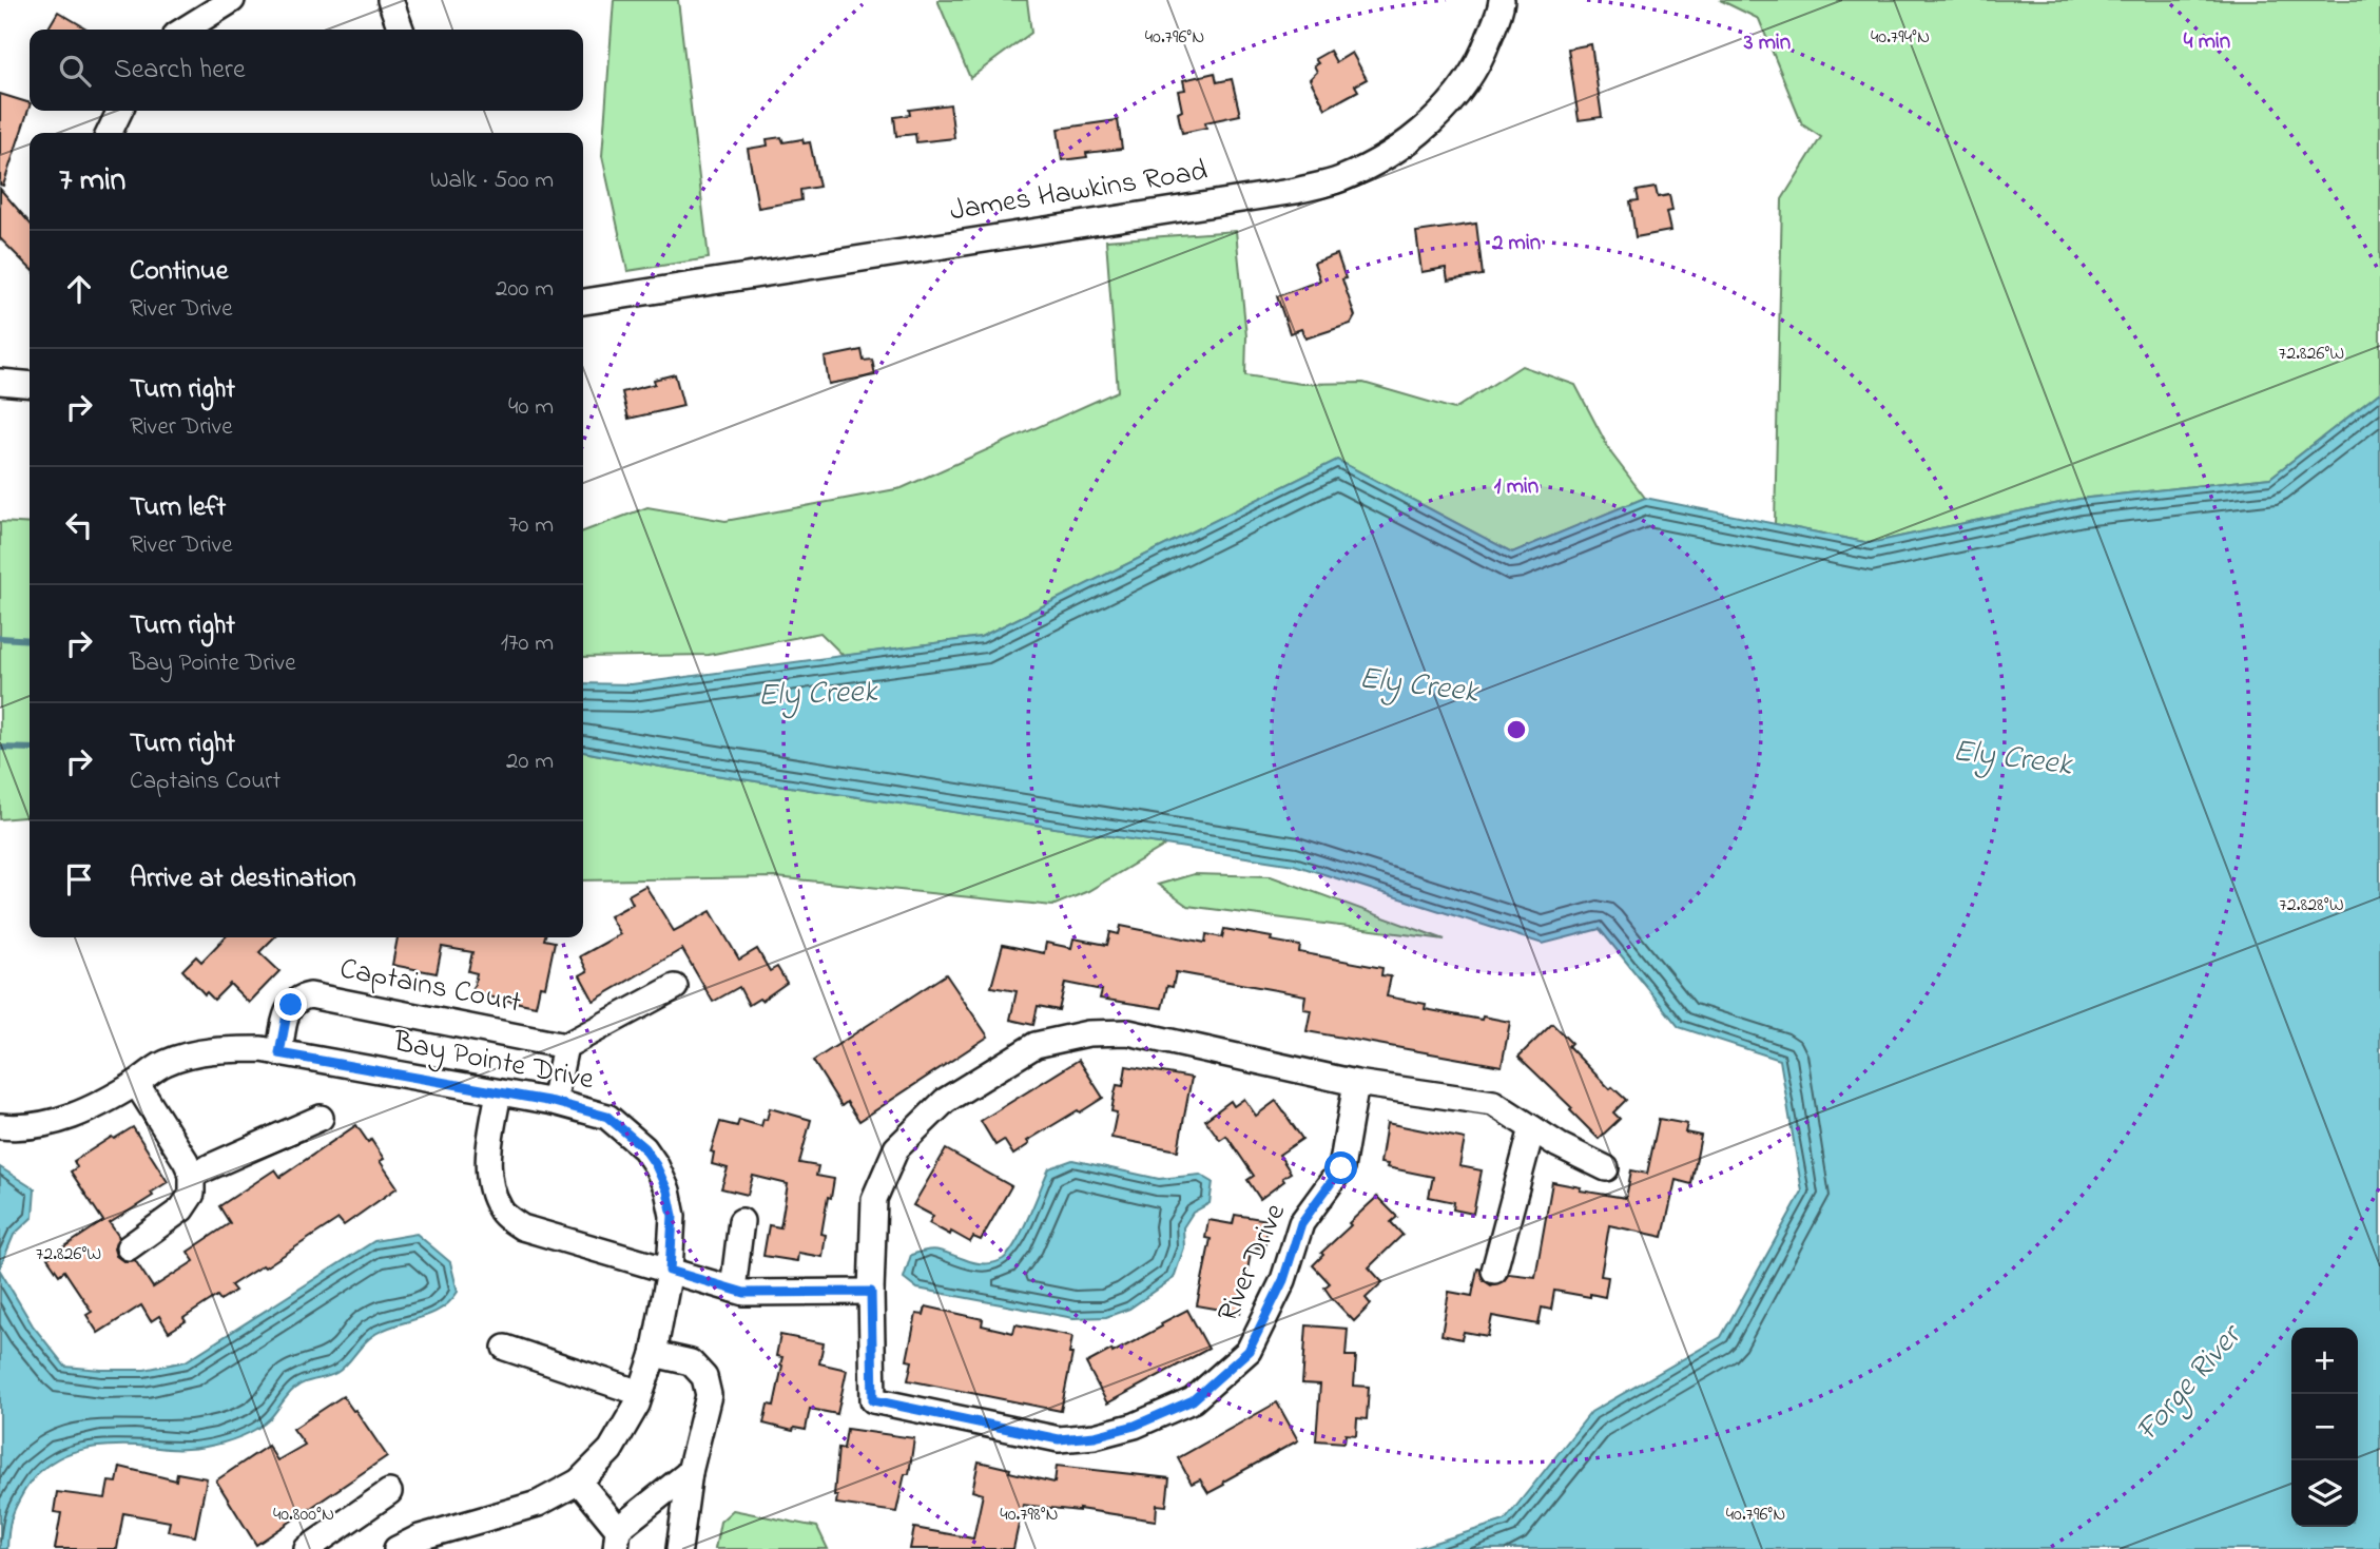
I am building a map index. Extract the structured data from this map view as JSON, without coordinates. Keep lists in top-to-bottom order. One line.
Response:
{"streets":{"street":["James Hawkins Road","Captains Court","Bay Pointe Drive","River Drive"]},"crossings":[["Captains Court","Bay Pointe Drive"]],"water":["Ely Creek","Forge River"],"page":{"search":"Search here","heading":["7 min","Walk · 500 m"],"list":[["Continue","River Drive","200 m"],["Turn right","River Drive","40 m"],["Turn left","River Drive","70 m"],["Turn right","Bay Pointe Drive","170 m"],["Turn right","Captains Court","20 m"],"Arrive at destination"],"map_buttons":["+","−"]},"coordinates":["40.796°N","40.794°N","72.826°W","72.828°W","40.800°N","40.798°N"],"rings":["4 min","3 min","2 min","1 min"]}
